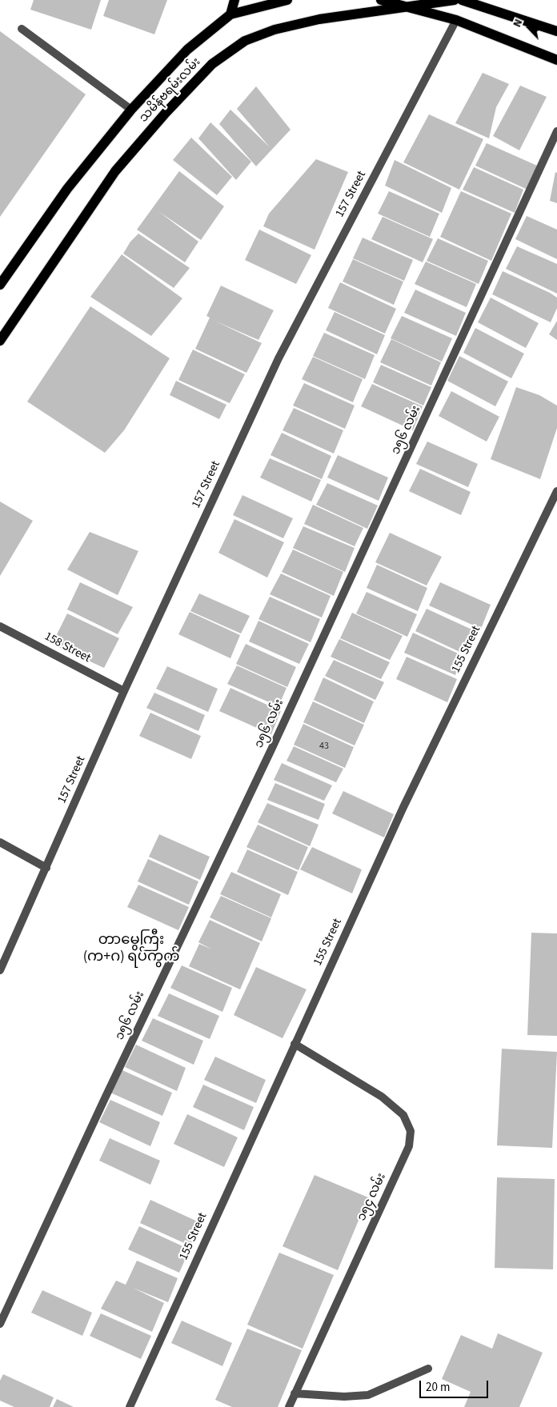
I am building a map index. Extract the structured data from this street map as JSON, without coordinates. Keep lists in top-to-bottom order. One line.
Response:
{"streets":{"main road":["သမိန်ဗရမ်းလမ်း"],"street":["157 Street","၁၅၆ လမ်း","158 Street","155 Street","၁၅၄ လမ်း"]},"crossings":[["157 Street","158 Street"],["155 Street","၁၅၄ လမ်း"]],"districts":["တာမွေကြီး (က+ဂ) ရပ်ကွက်"],"house_numbers":["43"],"scale_bar":"20 m","north":"top left"}
